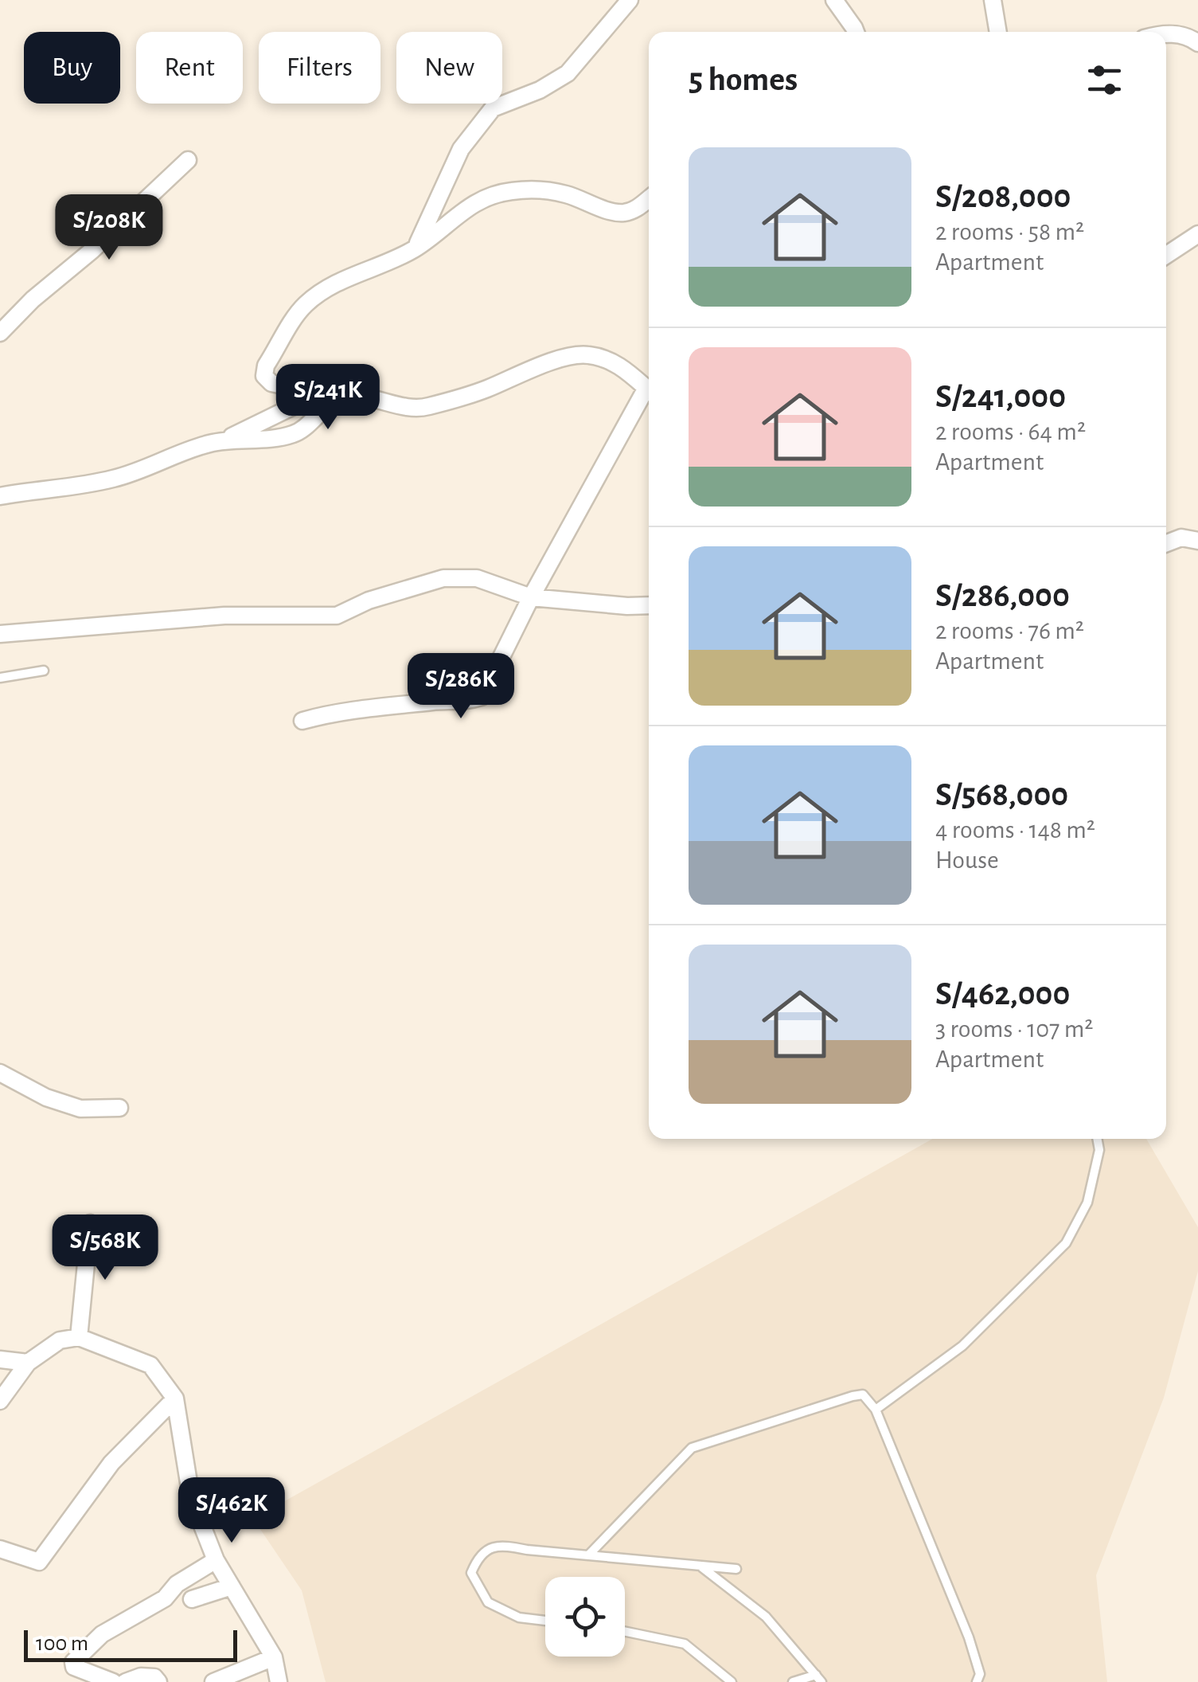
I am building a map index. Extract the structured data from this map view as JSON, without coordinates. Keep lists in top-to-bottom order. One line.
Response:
{"scale_bar":"100 m","page":{"chip":["Buy","Rent","Filters","New"],"heading":"5 homes","list":[{"name":"S/208,000","note":"2 rooms · 58 m² · Apartment"},{"name":"S/241,000","note":"2 rooms · 64 m² · Apartment"},{"name":"S/286,000","note":"2 rooms · 76 m² · Apartment"},{"name":"S/568,000","note":"4 rooms · 148 m² · House"},{"name":"S/462,000","note":"3 rooms · 107 m² · Apartment"}],"price":["S/208K","S/241K","S/286K","S/568K","S/462K"],"scale":"100 m"}}
